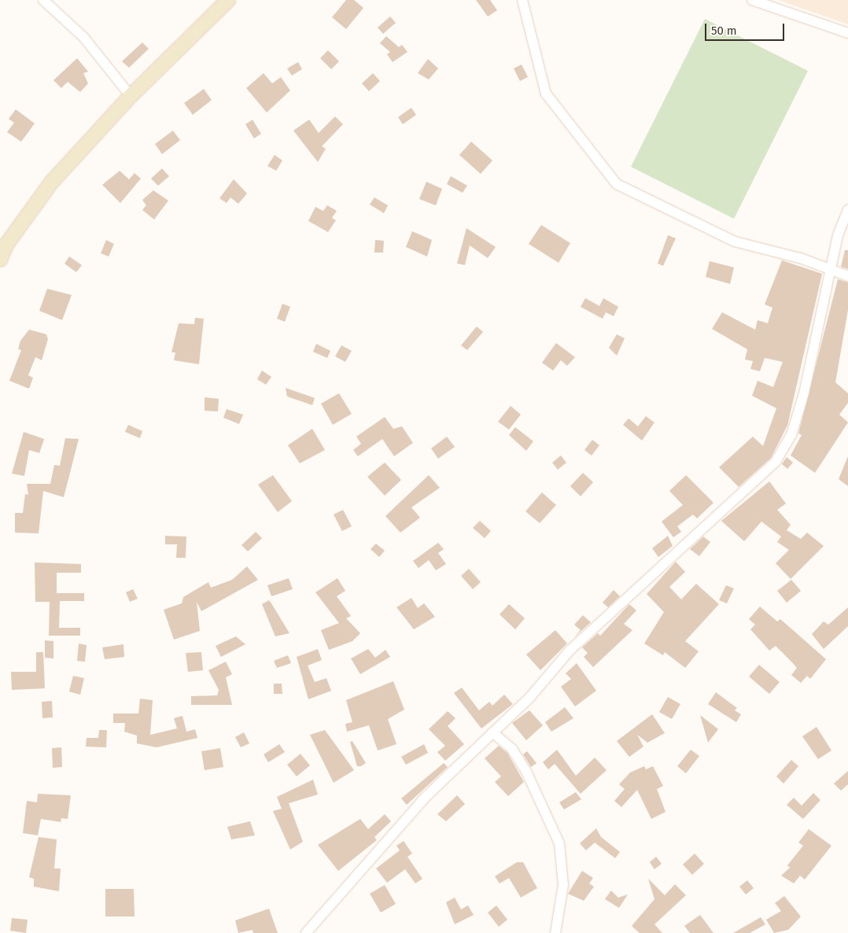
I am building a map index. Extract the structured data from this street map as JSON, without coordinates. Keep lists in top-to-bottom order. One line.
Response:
{"scale_bar":"50 m"}
